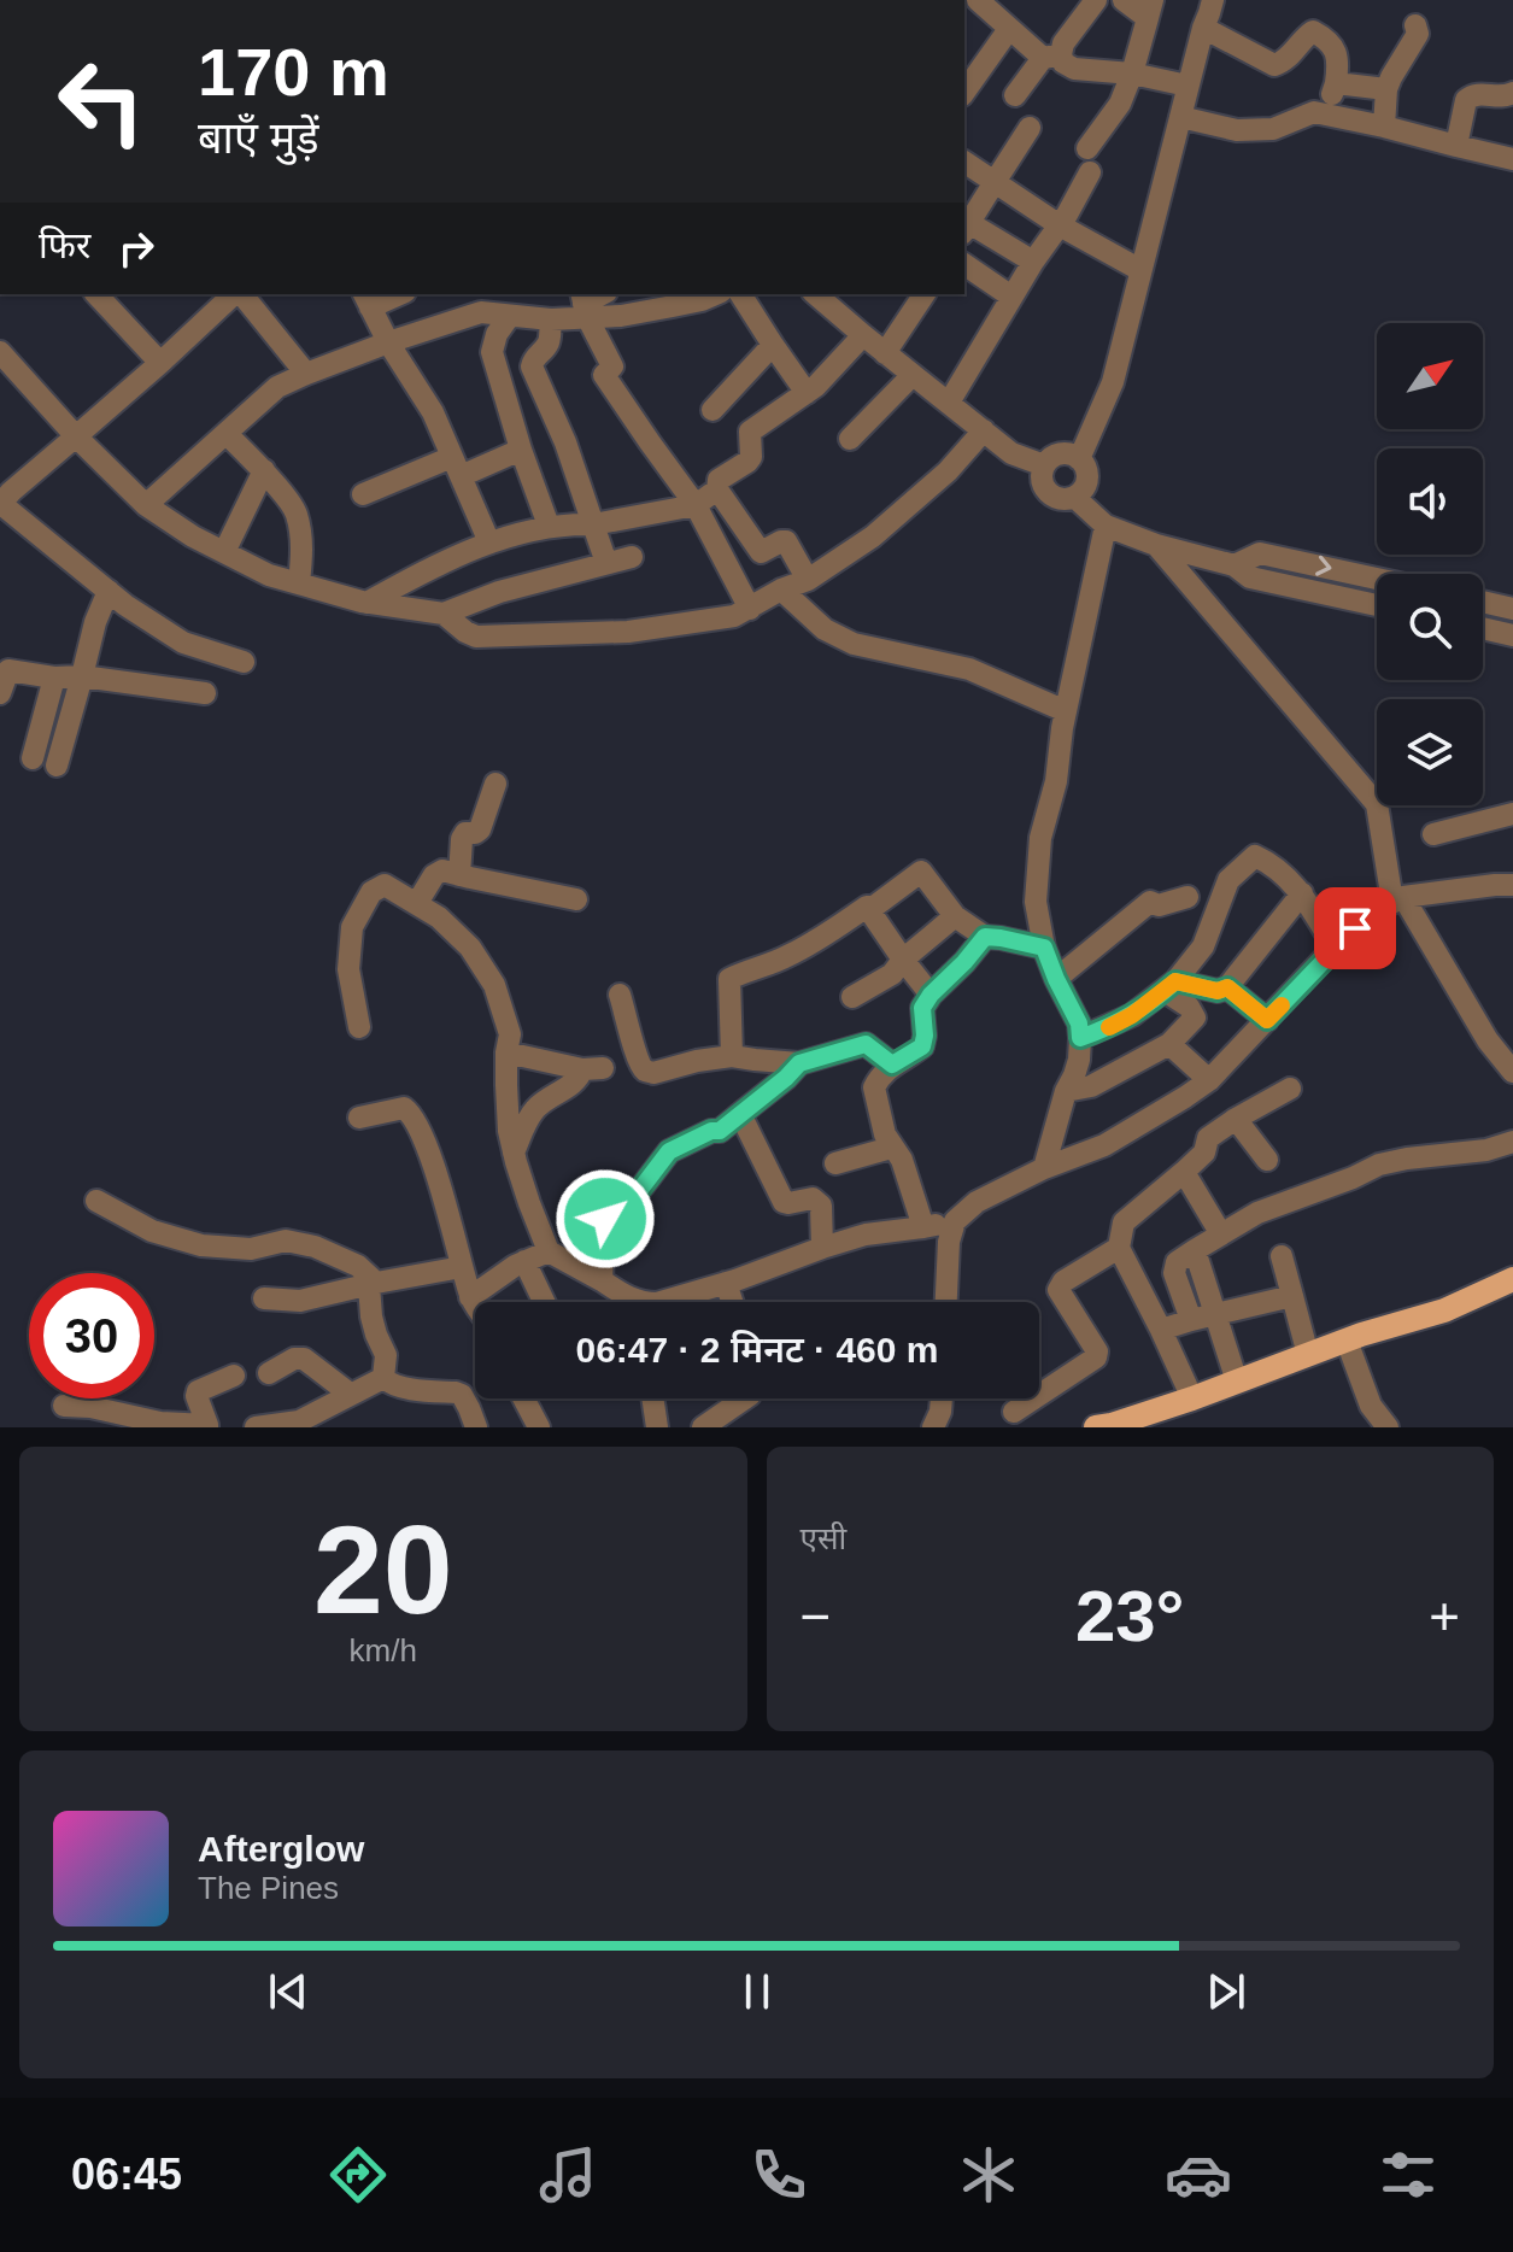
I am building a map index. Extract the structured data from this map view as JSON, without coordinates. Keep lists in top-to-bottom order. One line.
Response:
{"north":"top right","page":{"turn":["170 m","बाएँ मुड़ें"],"then":"फिर","limit":"30","trip":"06:47 · 2 मिनट · 460 m","tile":[["20","km/h"],"एसी"],"heat":["−","23°","+"],"song":["Afterglow","The Pines"],"tabs":"06:45"}}
